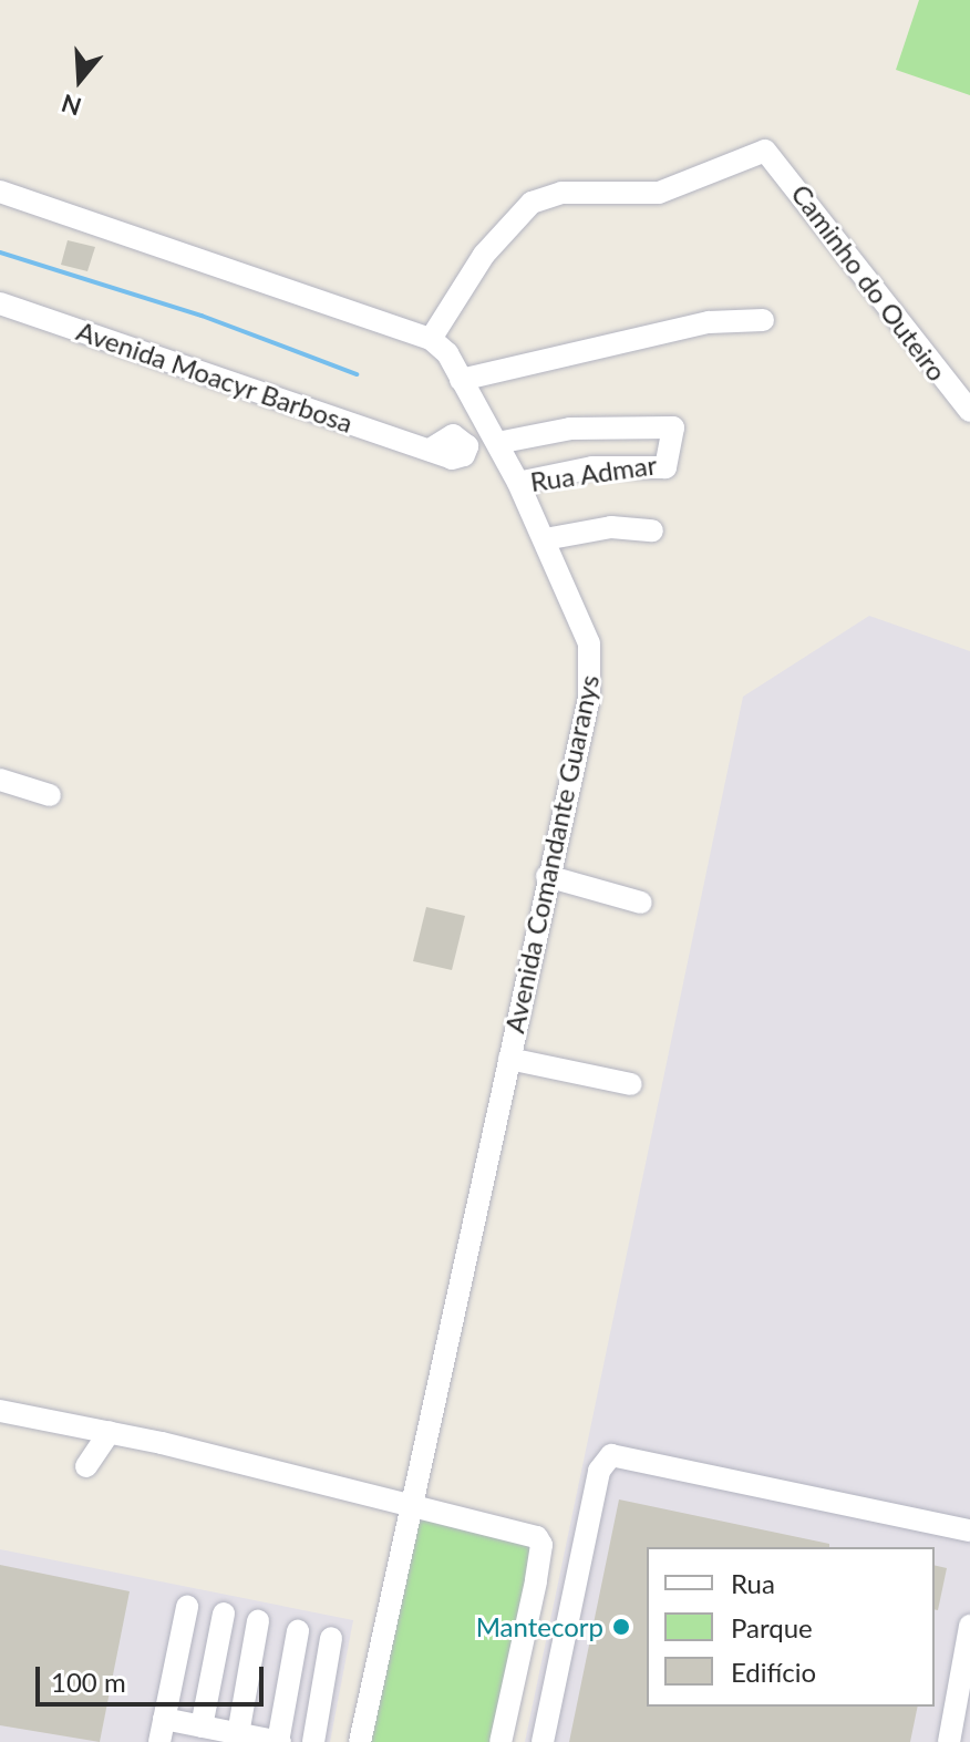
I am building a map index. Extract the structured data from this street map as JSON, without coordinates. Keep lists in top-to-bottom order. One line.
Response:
{"streets":{"street":["Caminho do Outeiro","Avenida Moacyr Barbosa","Rua Admar","Avenida Comandante Guaranys"]},"crossings":[["Caminho do Outeiro","Avenida Comandante Guaranys"],["Rua Admar","Avenida Comandante Guaranys"]],"places":["Mantecorp"],"legend":["Rua","Parque","Edifício"],"scale_bar":"100 m","north":"bottom"}
